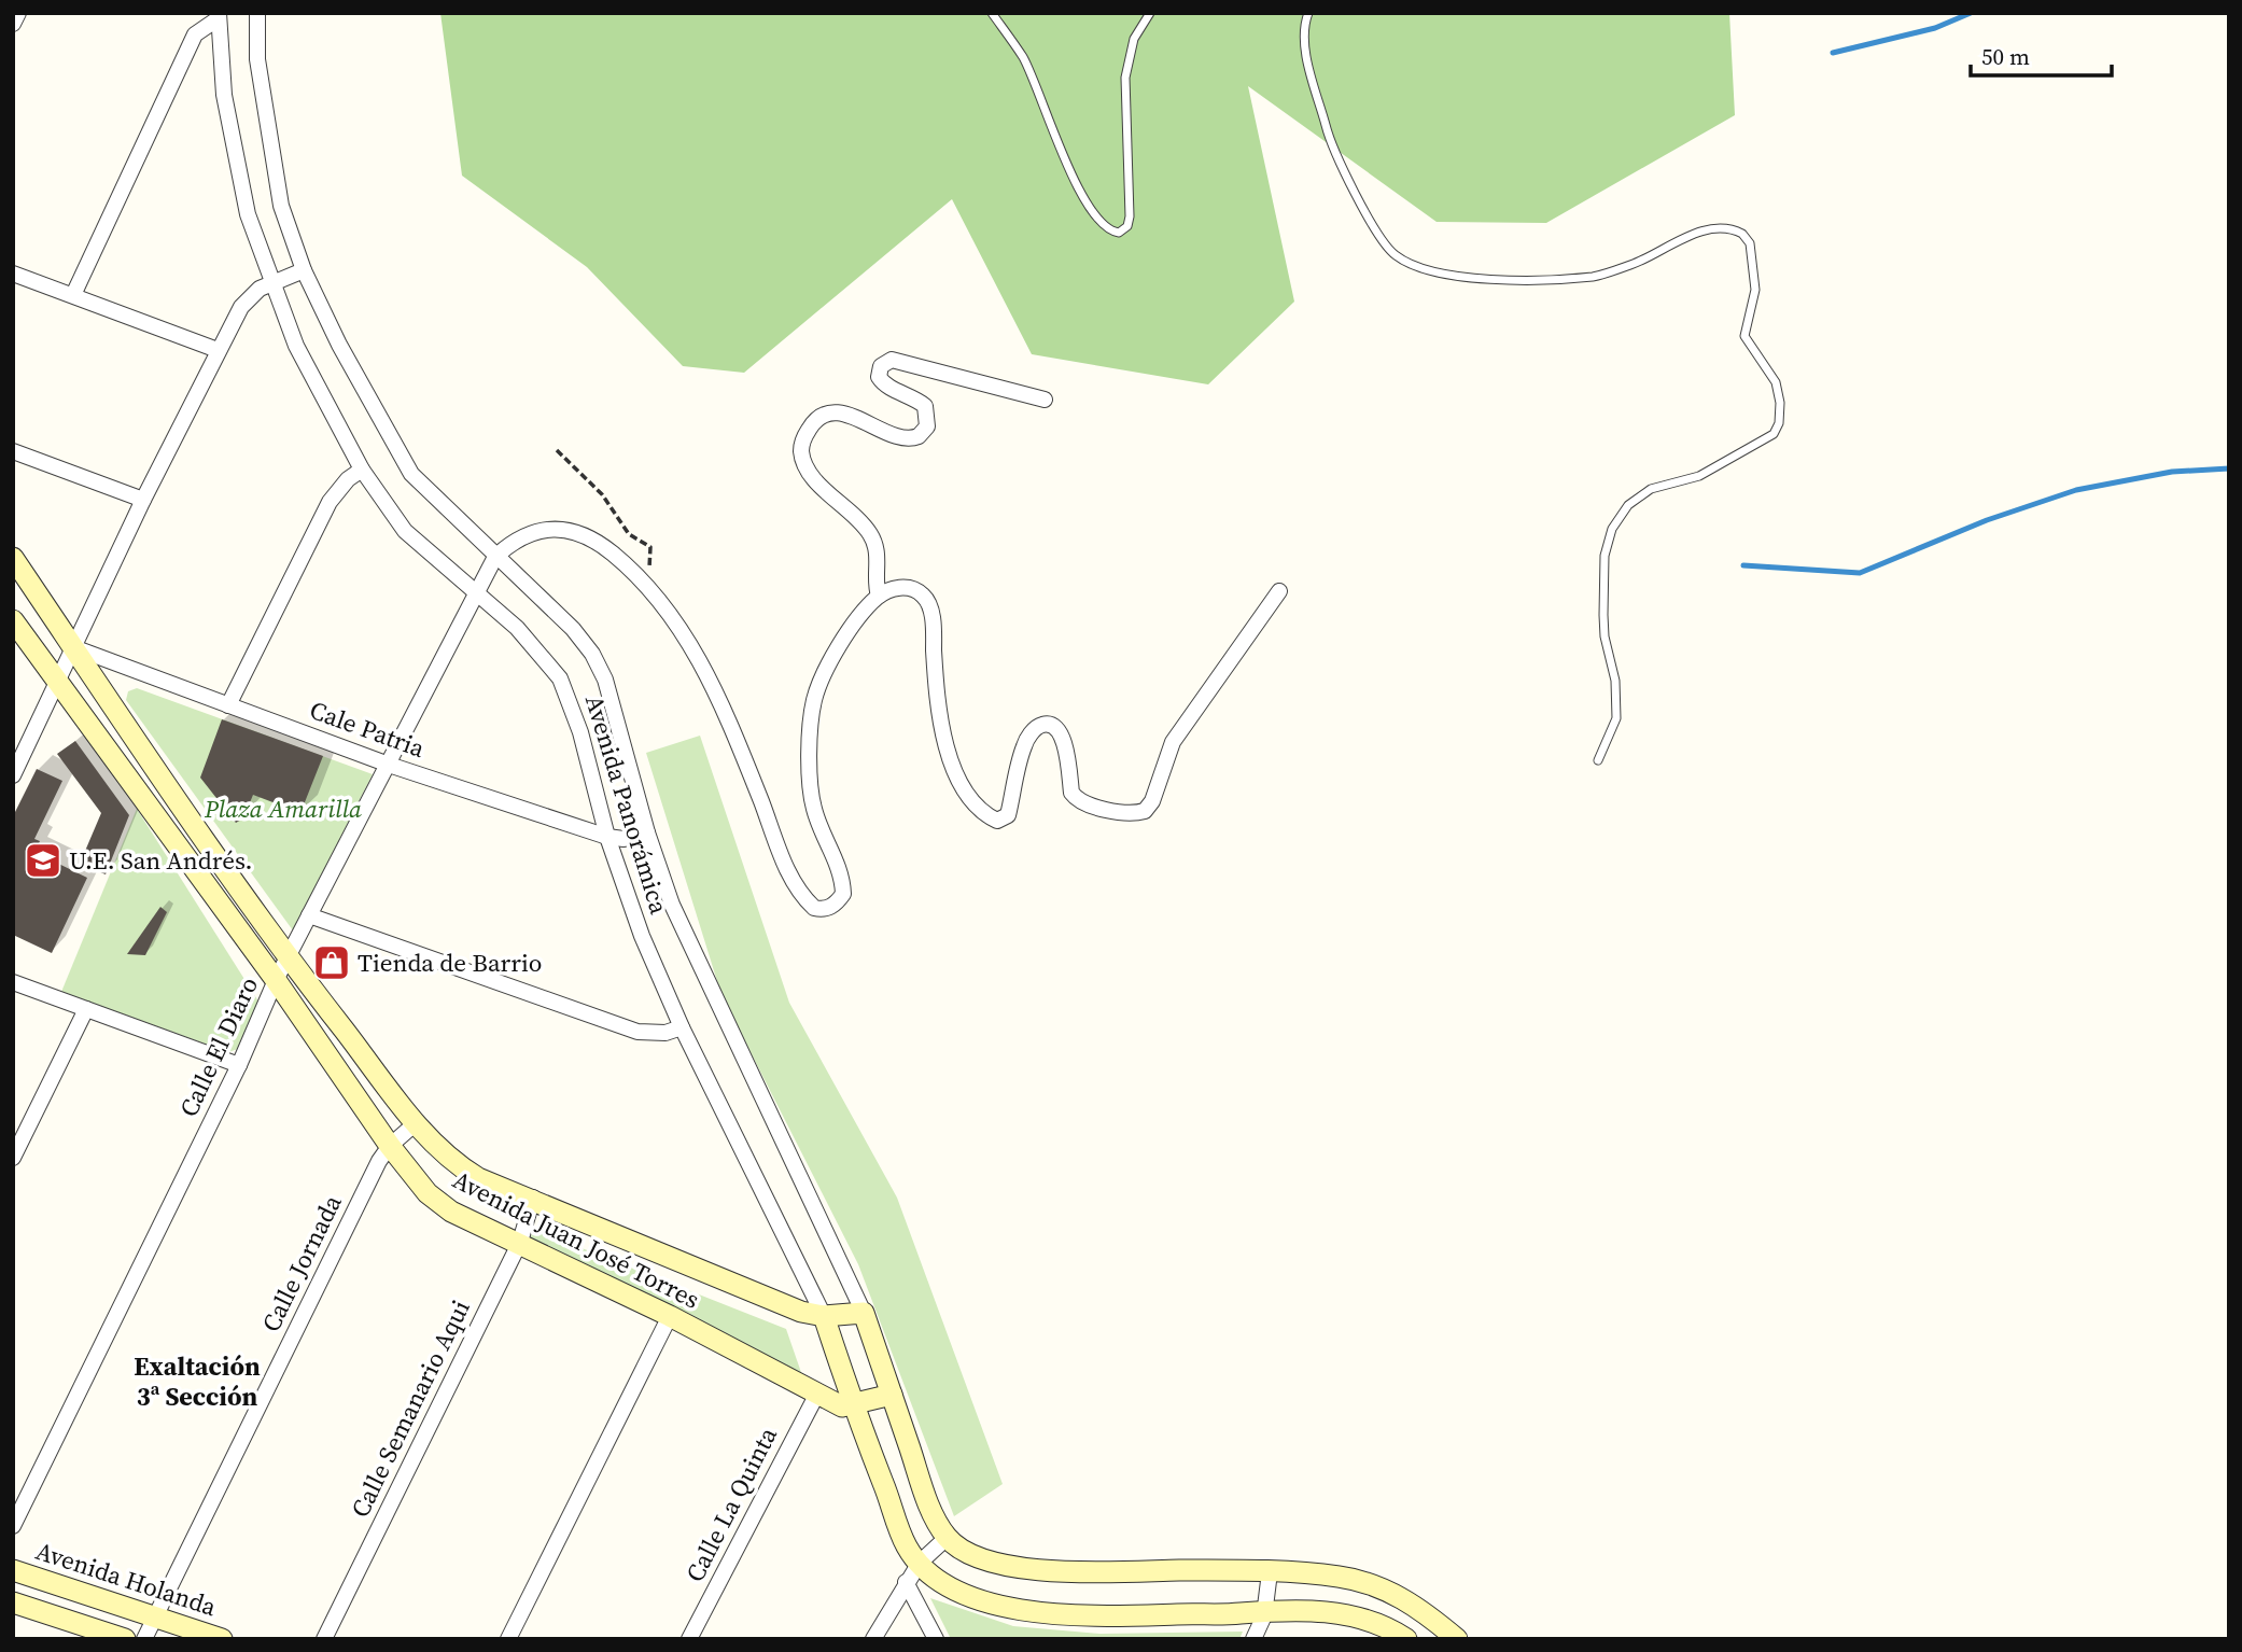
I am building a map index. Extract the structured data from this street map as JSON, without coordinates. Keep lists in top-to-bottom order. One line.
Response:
{"streets":{"street":["Cale Patria","Avenida Panorámica","Calle El Diaro","Avenida Juan José Torres","Calle Jornada","Calle Semanario Aqui","Calle La Quinta","Avenida Holanda"]},"crossings":[["Cale Patria","Avenida Panorámica"],["Cale Patria","Calle El Diaro"],["Cale Patria","Avenida Juan José Torres"],["Avenida Panorámica","Calle El Diaro"],["Avenida Panorámica","Avenida Juan José Torres"],["Calle El Diaro","Avenida Juan José Torres"],["Avenida Juan José Torres","Calle Jornada"],["Avenida Juan José Torres","Calle Semanario Aqui"],["Avenida Juan José Torres","Calle La Quinta"],["Calle Jornada","Avenida Holanda"]],"districts":["Exaltación 3ª Sección"],"parks":["Plaza Amarilla"],"places":{"school or university":["U.E. San Andrés."],"shop":["Tienda de Barrio"]},"scale_bar":"50 m"}
